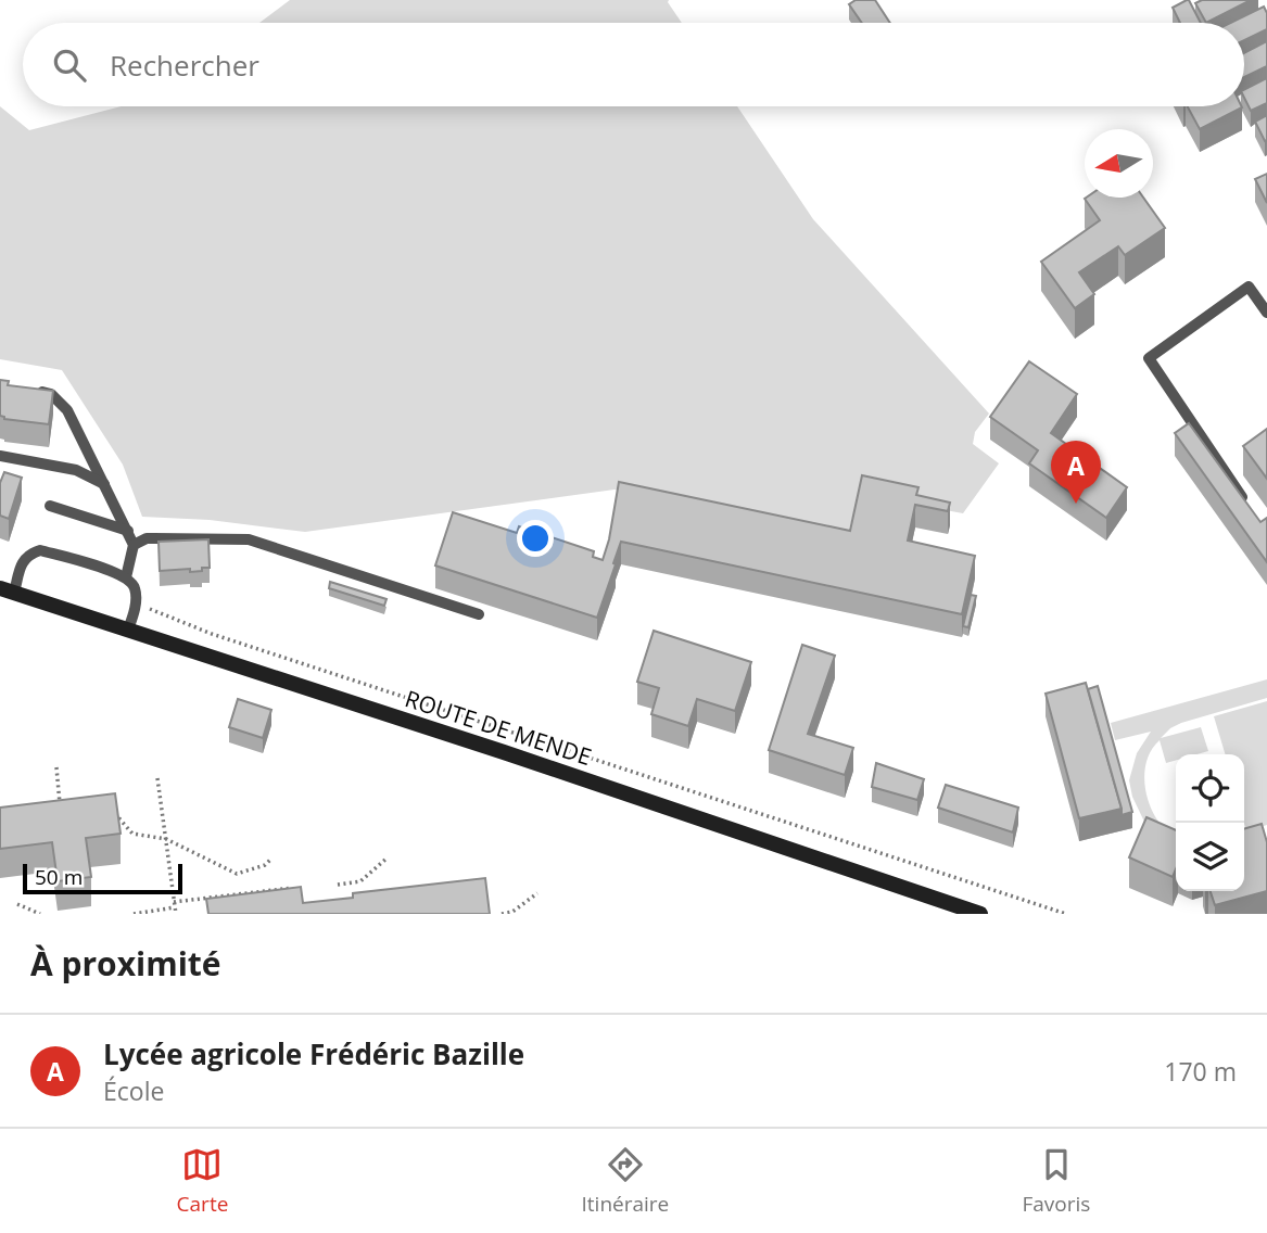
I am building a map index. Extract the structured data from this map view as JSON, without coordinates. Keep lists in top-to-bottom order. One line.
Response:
{"streets":{"main road":["ROUTE DE MENDE"]},"scale_bar":"50 m","north":"left","page":{"search":"Rechercher","pins":"A","scale":"50 m","heading":"À proximité","list":[{"mark":"A","name":"Lycée agricole Frédéric Bazille","note":"École","value":"170 m"}],"nav":["Carte","Itinéraire","Favoris"]}}
